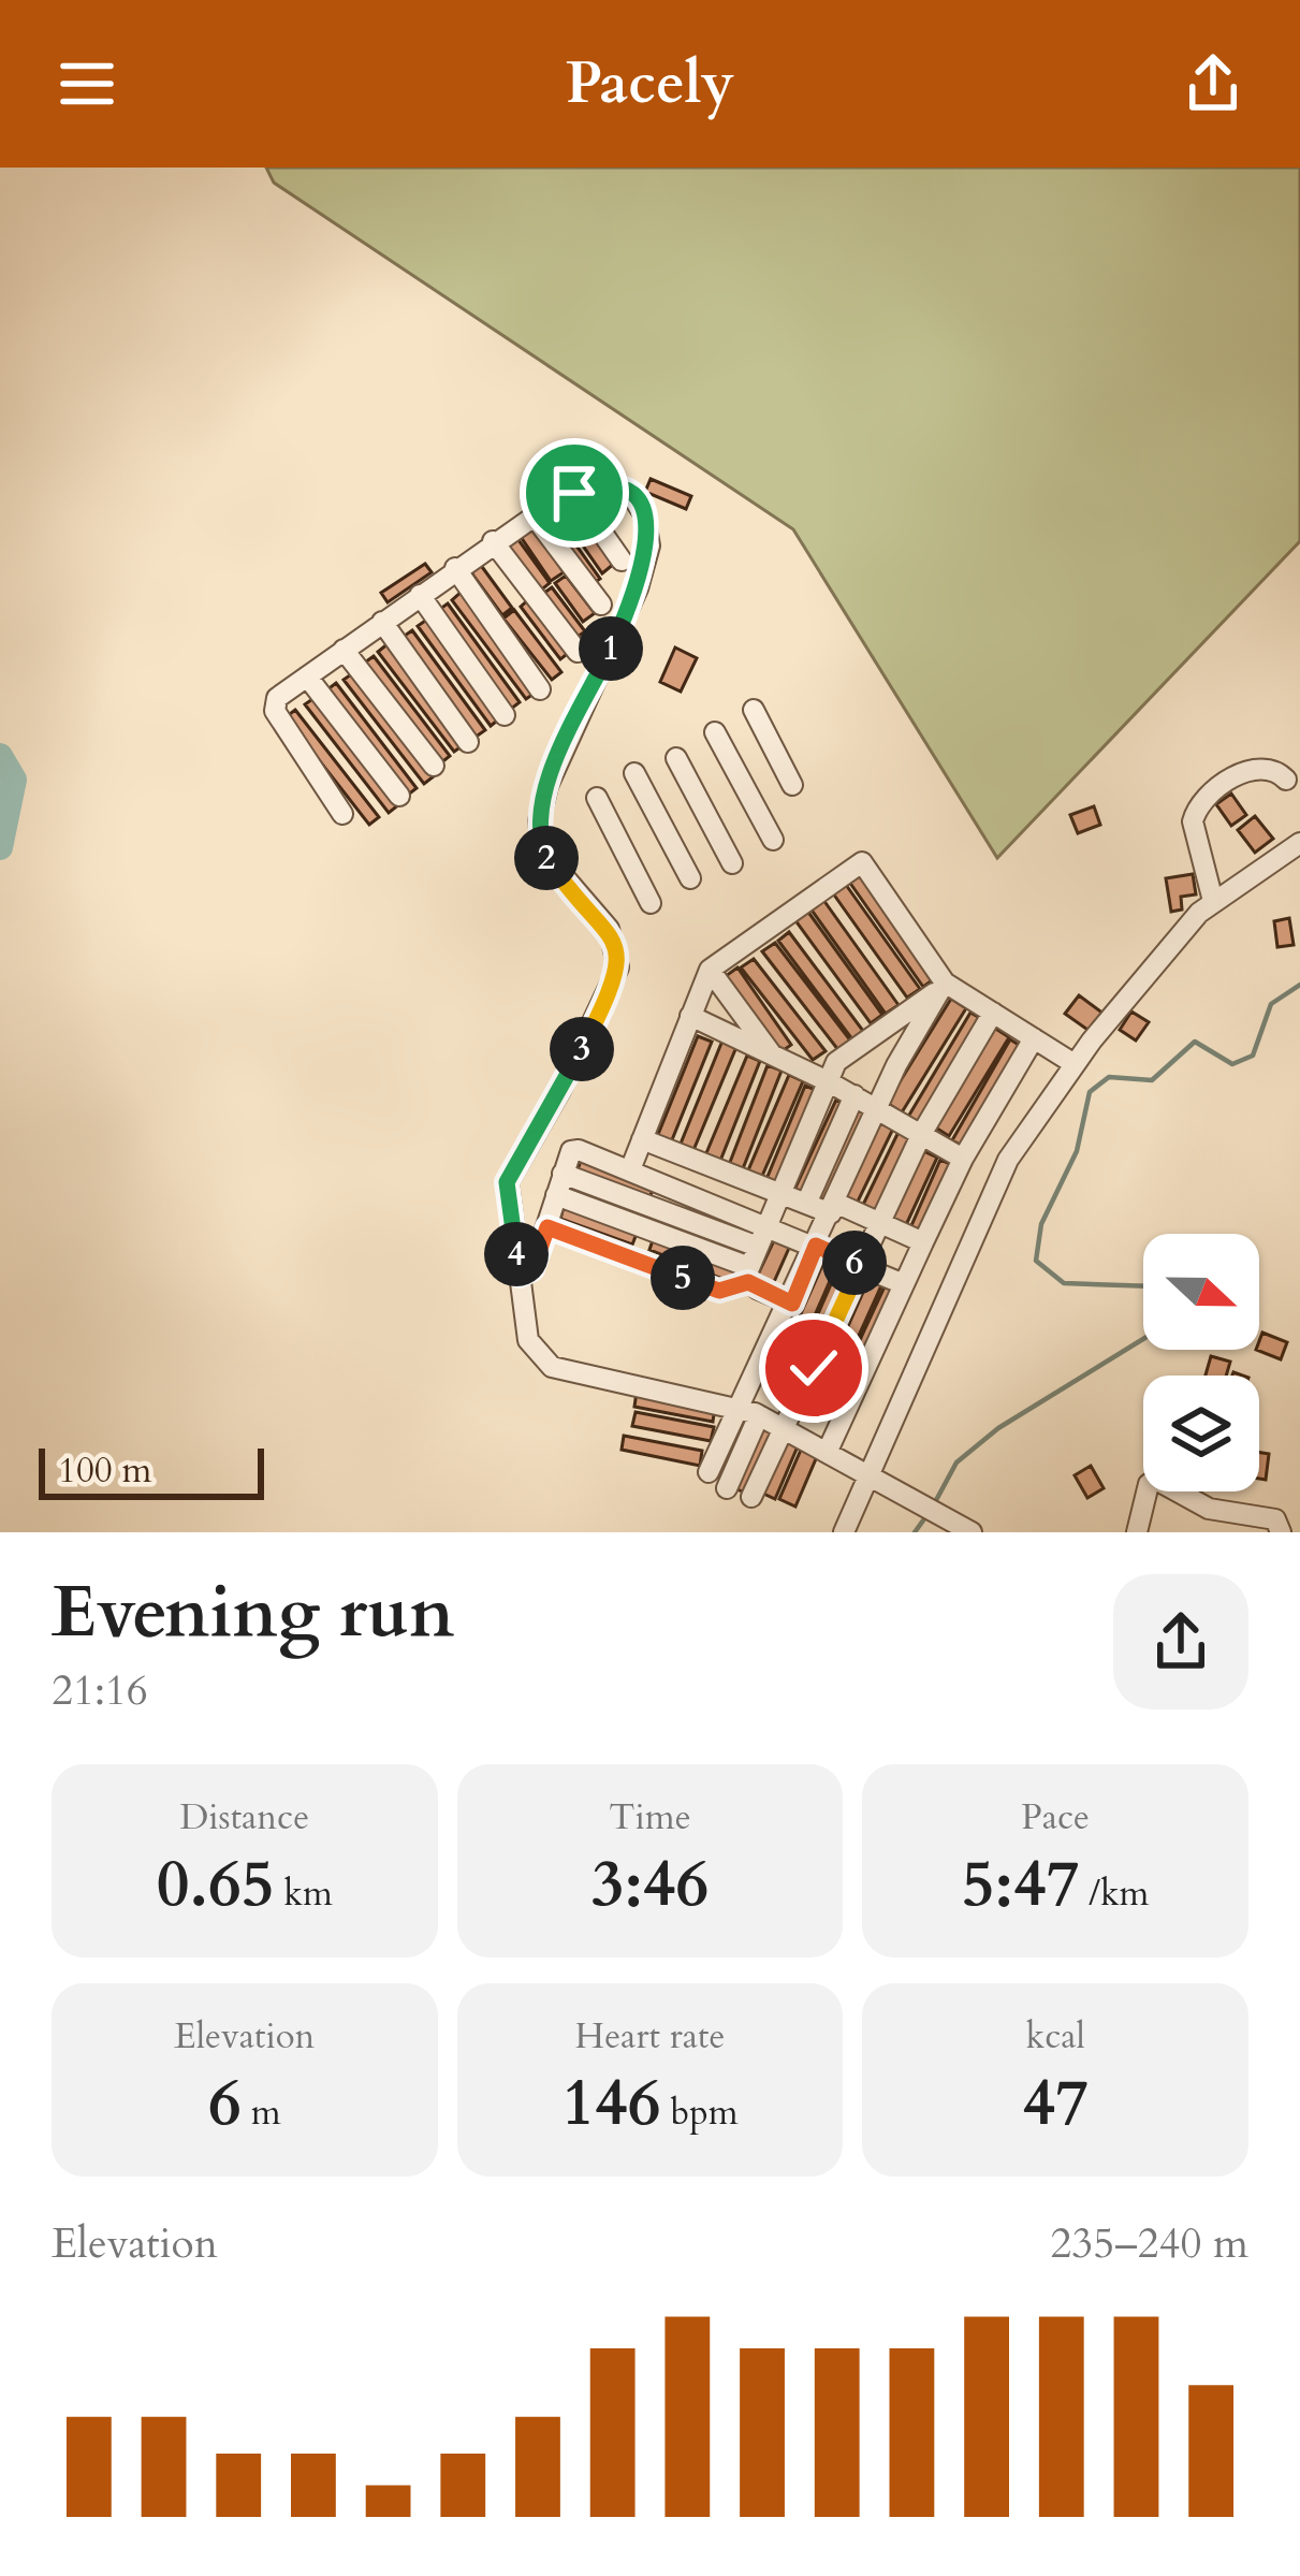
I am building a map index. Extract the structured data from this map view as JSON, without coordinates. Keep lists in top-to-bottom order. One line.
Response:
{"scale_bar":"100 m","north":"right","page":{"header":"Pacely","pins":["1","2","3","4","6","5"],"scale":"100 m","heading":["Evening run","21:16"],"stats":[["Distance","0.65 km"],["Time","3:46"],["Pace","5:47 /km"],["Elevation","6 m"],["Heart rate","146 bpm"],["kcal","47"]],"chart":["Elevation","235–240 m"]}}
